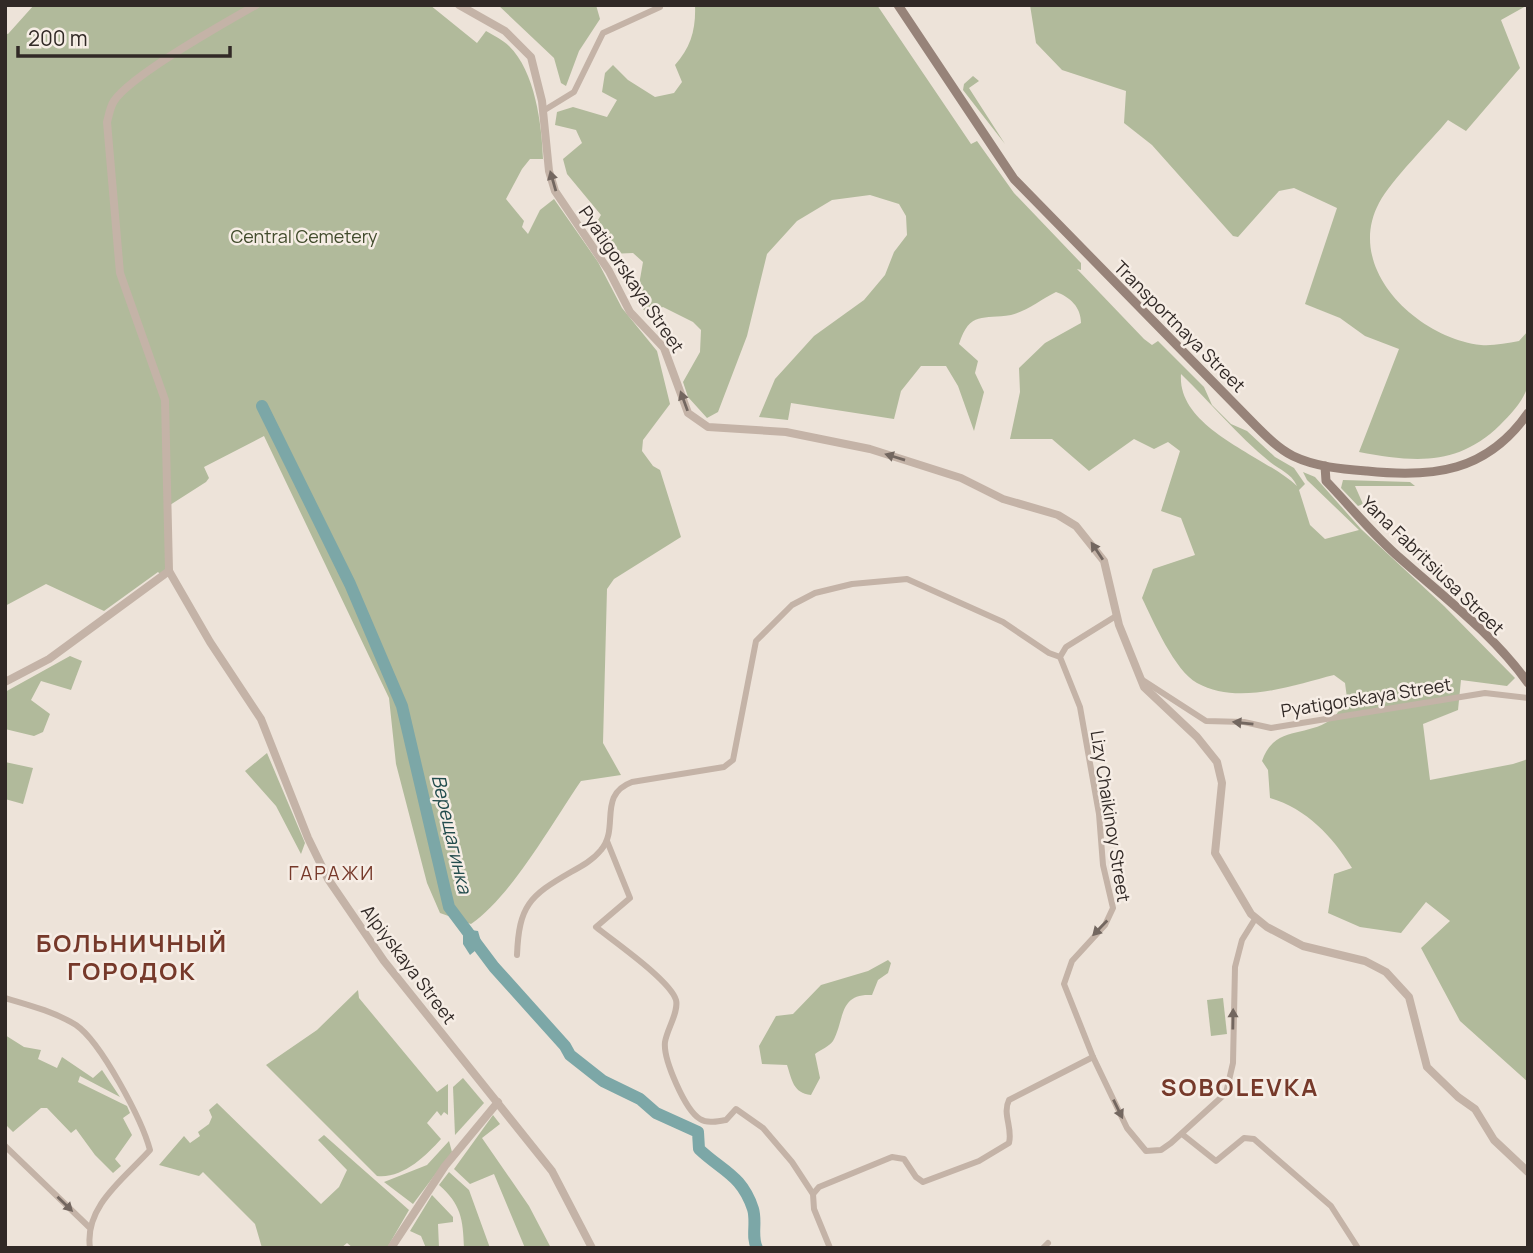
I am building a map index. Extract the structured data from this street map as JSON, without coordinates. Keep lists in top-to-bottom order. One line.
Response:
{"streets":{"main road":["Transportnaya Street","Yana Fabritsiusa Street"],"street":["Pyatigorskaya Street","Lizy Chaikinoy Street","Alpiyskaya Street"]},"crossings":[["Transportnaya Street","Yana Fabritsiusa Street"]],"one_way":["Pyatigorskaya Street","Lizy Chaikinoy Street"],"districts":["ГАРАЖИ","БОЛЬНИЧНЫЙ ГОРОДОК","SOBOLEVKA"],"water":["Верещагинка"],"parks":["Central Cemetery"],"scale_bar":"200 m"}
